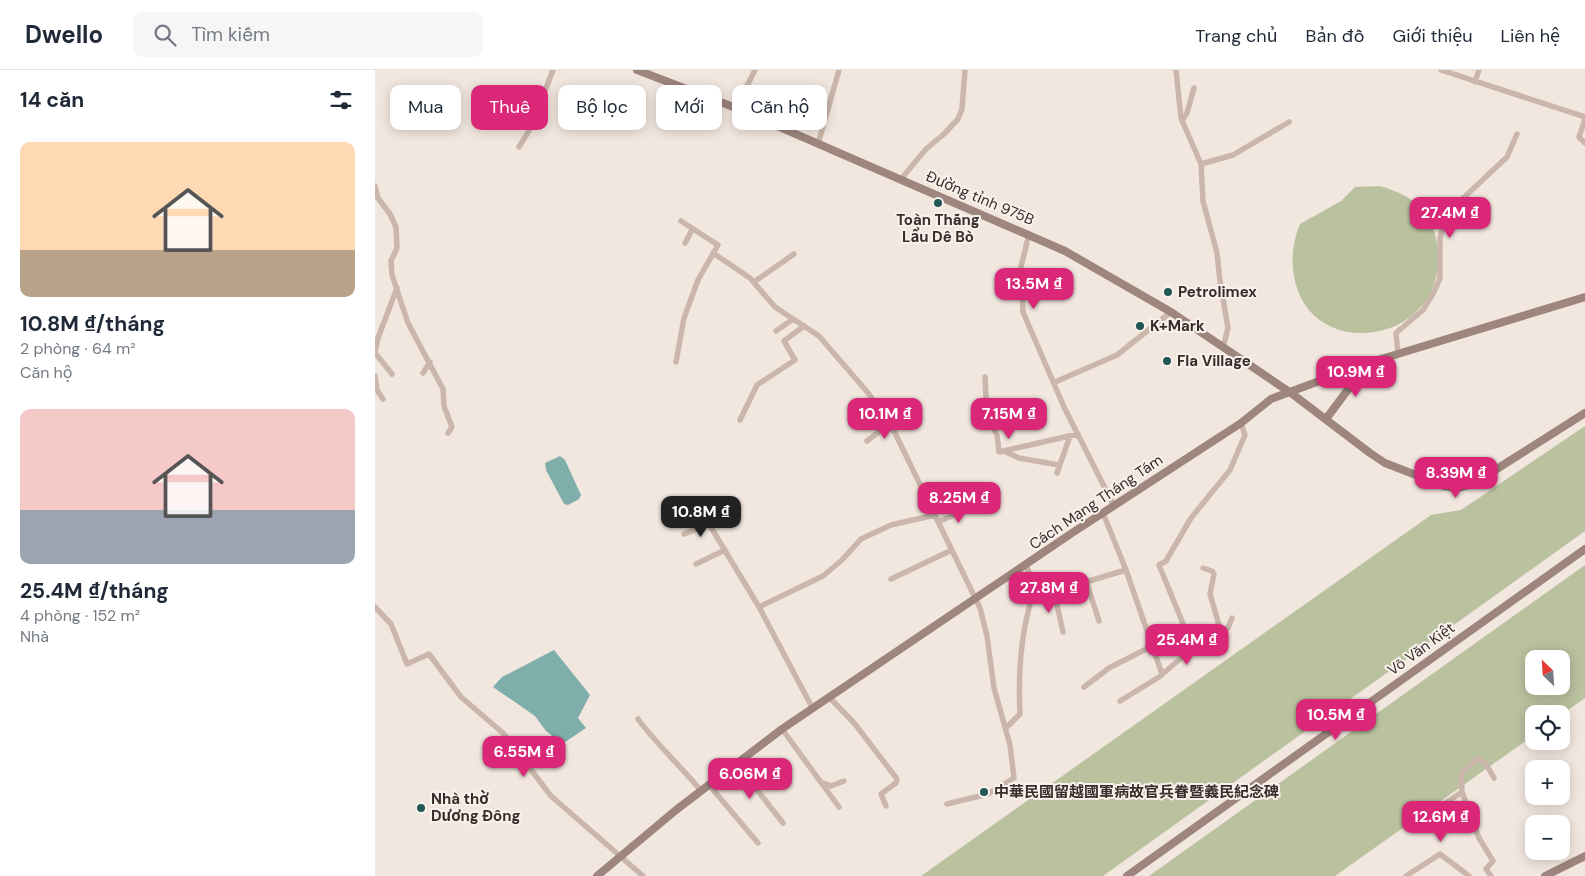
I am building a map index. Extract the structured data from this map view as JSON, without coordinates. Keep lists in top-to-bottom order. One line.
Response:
{"streets":{"street":["Đường tỉnh 975B","Cách Mạng Tháng Tám","Võ Văn Kiệt"]},"crossings":[["Đường tỉnh 975B","Cách Mạng Tháng Tám"]],"places":["Toàn Thắng Lẩu Dê Bò","Petrolimex","K+Mark","Fla Village","中華民國留越國軍病故官兵眷暨義民紀念碑","Nhà thờ Dương Đông"],"north":"top left","page":{"header":"Dwello","search":"Tìm kiếm","nav":["Trang chủ","Bản đồ","Giới thiệu","Liên hệ"],"heading":"14 căn","chip":["Mua","Thuê","Bộ lọc","Mới","Căn hộ"],"list":[{"name":"10.8M ₫/tháng","note":"2 phòng · 64 m² · Căn hộ"},{"name":"25.4M ₫/tháng","note":"4 phòng · 152 m² · Nhà"}],"price":["27.4M ₫","13.5M ₫","10.9M ₫","10.1M ₫","7.15M ₫","8.39M ₫","8.25M ₫","10.8M ₫","27.8M ₫","25.4M ₫","10.5M ₫","6.55M ₫","6.06M ₫","12.6M ₫"],"map_buttons":["+","−"]}}
